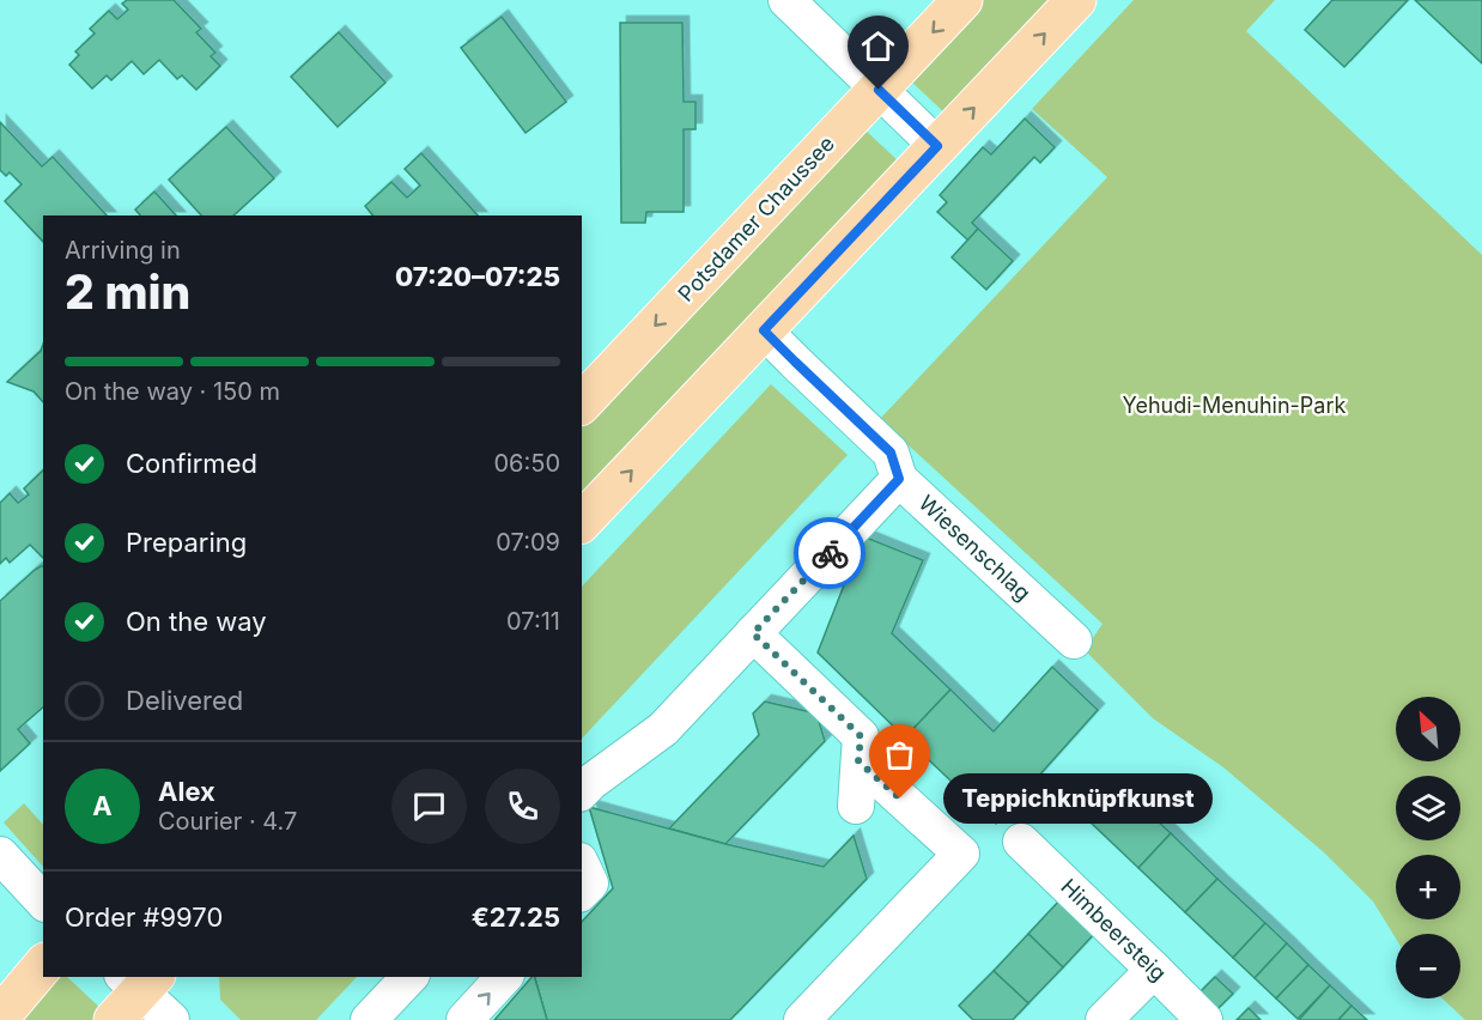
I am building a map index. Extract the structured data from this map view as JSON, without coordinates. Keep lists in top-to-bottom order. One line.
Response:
{"streets":{"main road":["Potsdamer Chaussee"],"street":["Wiesenschlag","Himbeersteig"]},"parks":["Yehudi-Menuhin-Park"],"places":["Teppichknüpfkunst"],"north":"top left","page":{"heading":["2 min","Arriving in","07:20–07:25"],"panel":["Alex","Courier · 4.7","Order #9970","€27.25"],"bar":"On the way · 150 m","list":[["Confirmed","06:50"],["Preparing","07:09"],["On the way","07:11"],"Delivered"],"map_buttons":["+","−"],"round":"A","bubble":"Teppichknüpfkunst"}}
